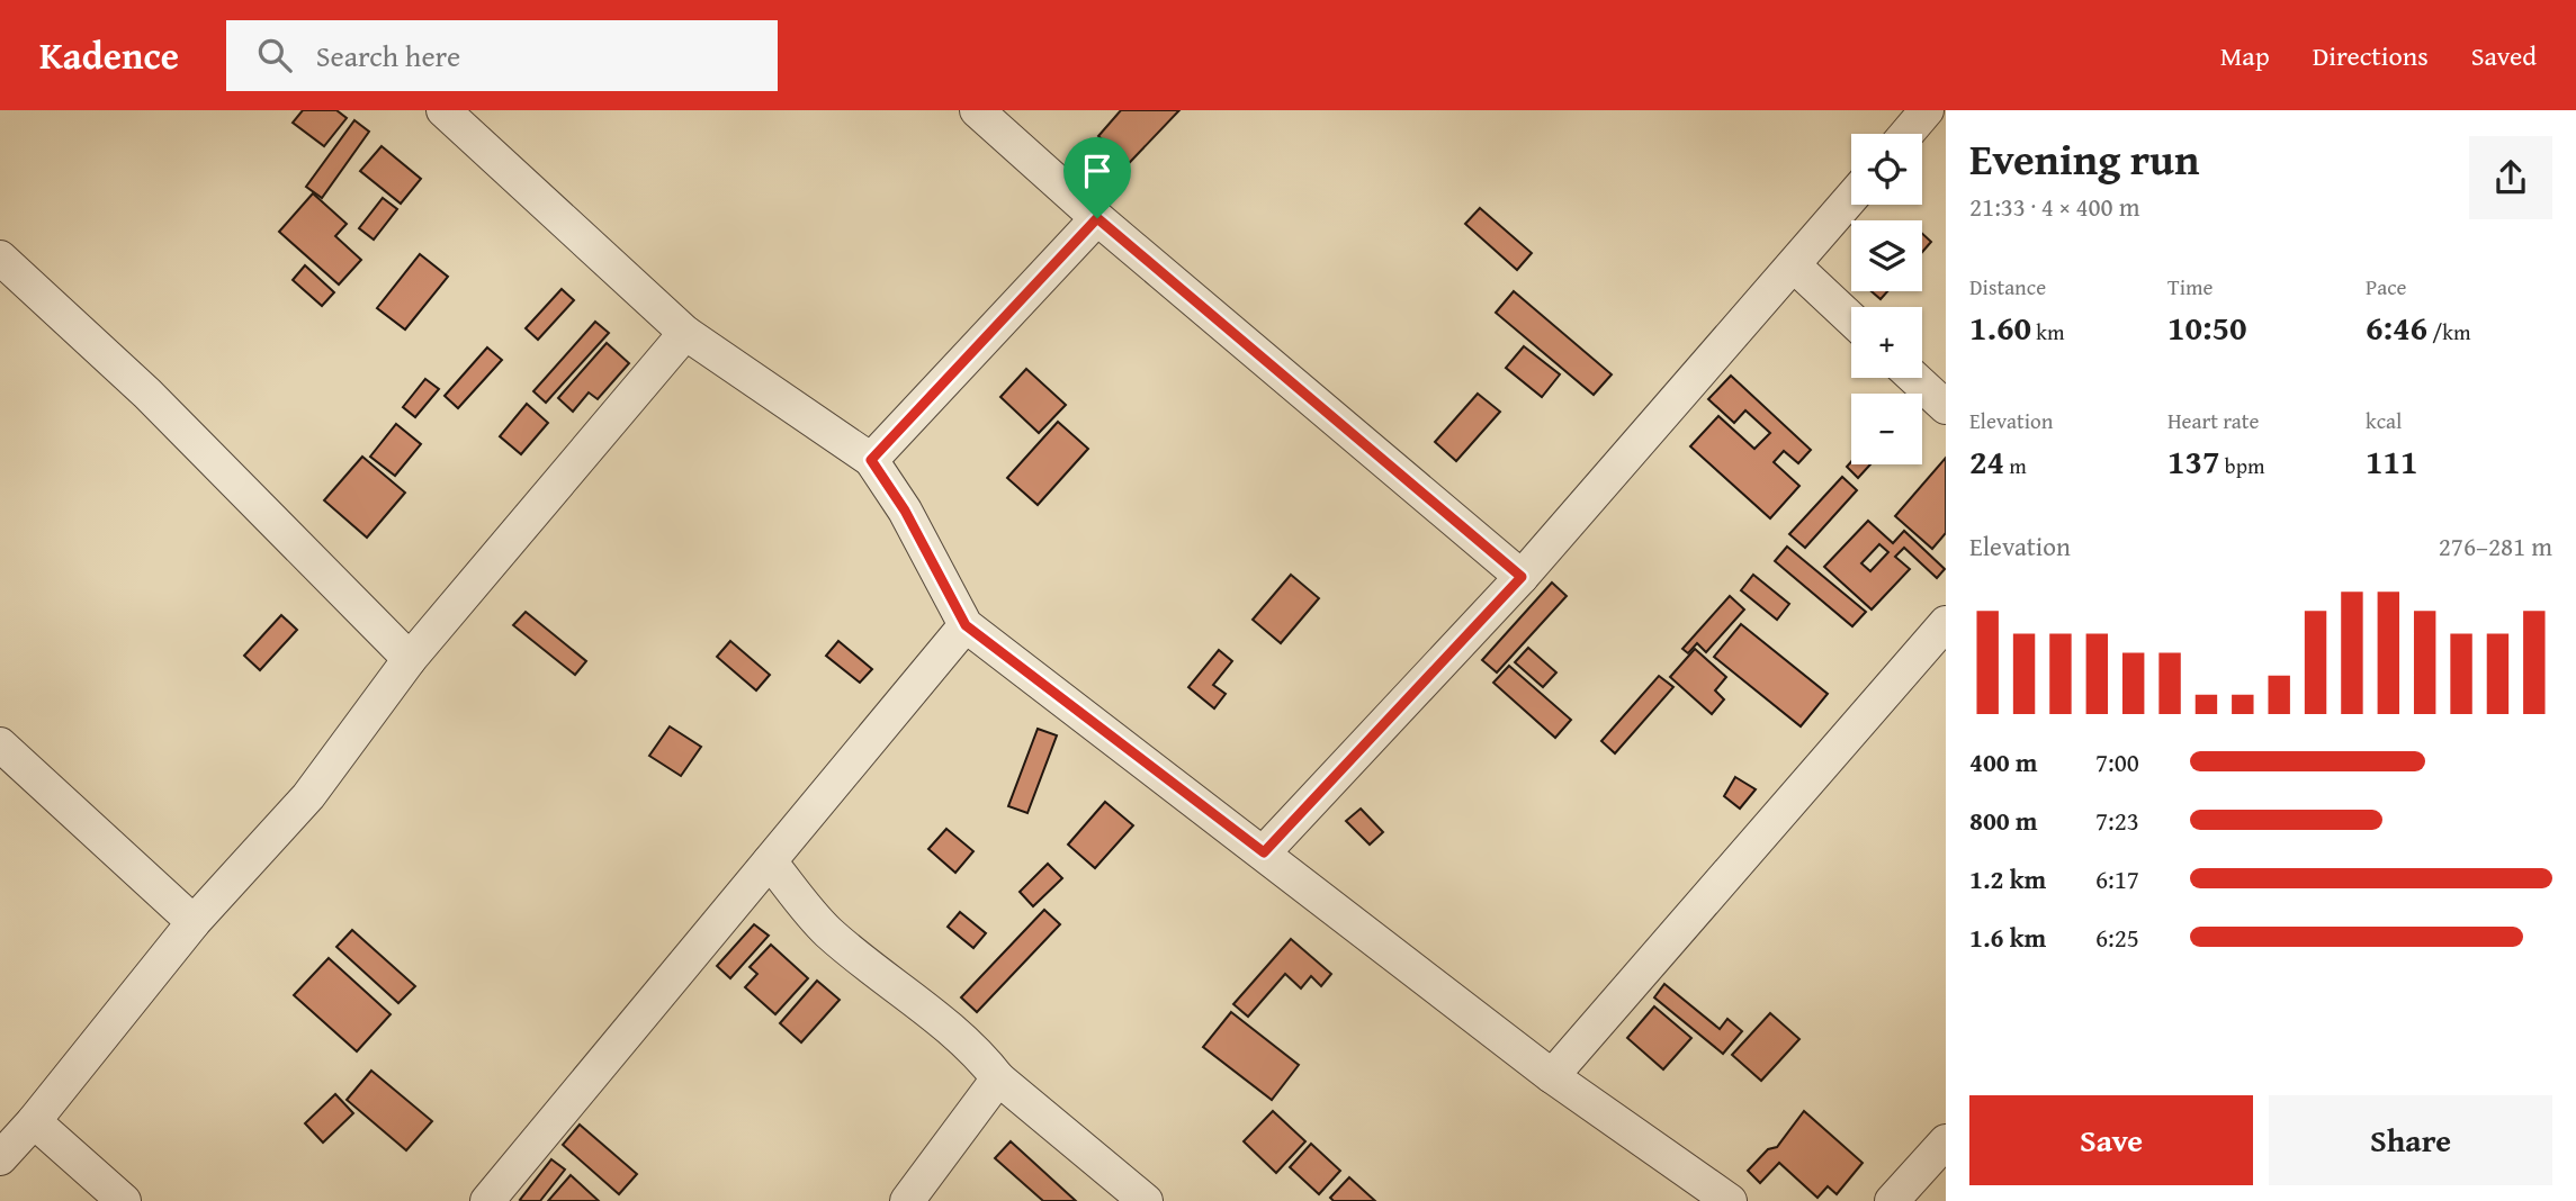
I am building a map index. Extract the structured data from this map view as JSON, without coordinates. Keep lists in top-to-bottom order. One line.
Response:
{"page":{"header":"Kadence","search":"Search here","nav":["Map","Directions","Saved"],"heading":["Evening run","21:33 · 4 × 400 m"],"map_buttons":["+","−"],"stats":[["Distance","1.60 km"],["Time","10:50"],["Pace","6:46 /km"],["Elevation","24 m"],["Heart rate","137 bpm"],["kcal","111"]],"chart":["Elevation","276–281 m"],"list":[{"name":"400 m","note":"7:00"},{"name":"800 m","note":"7:23"},{"name":"1.2 km","note":"6:17"},{"name":"1.6 km","note":"6:25"}],"buttons":["Save","Share"]}}
